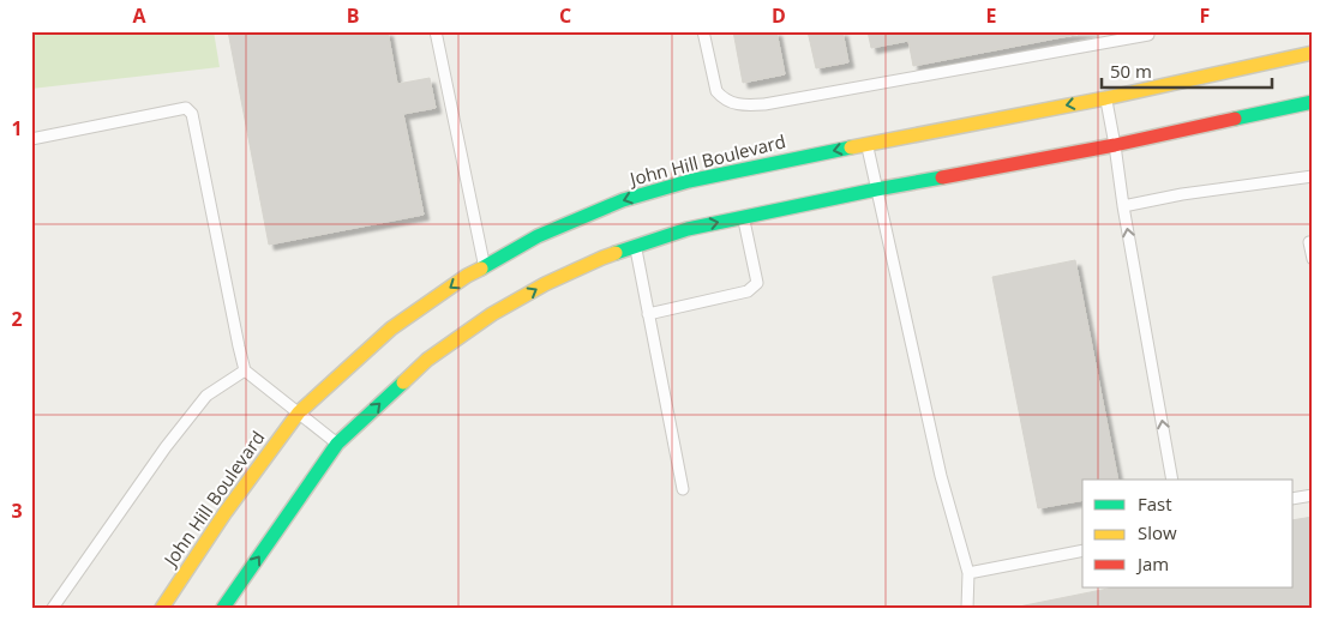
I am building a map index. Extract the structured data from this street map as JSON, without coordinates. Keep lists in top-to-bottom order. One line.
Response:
{"streets":{"street":["John Hill Boulevard"]},"legend":["Fast","Slow","Jam"],"scale_bar":"50 m","grid":{"columns":["A","B","C","D","E","F"],"rows":["1","2","3"]}}
